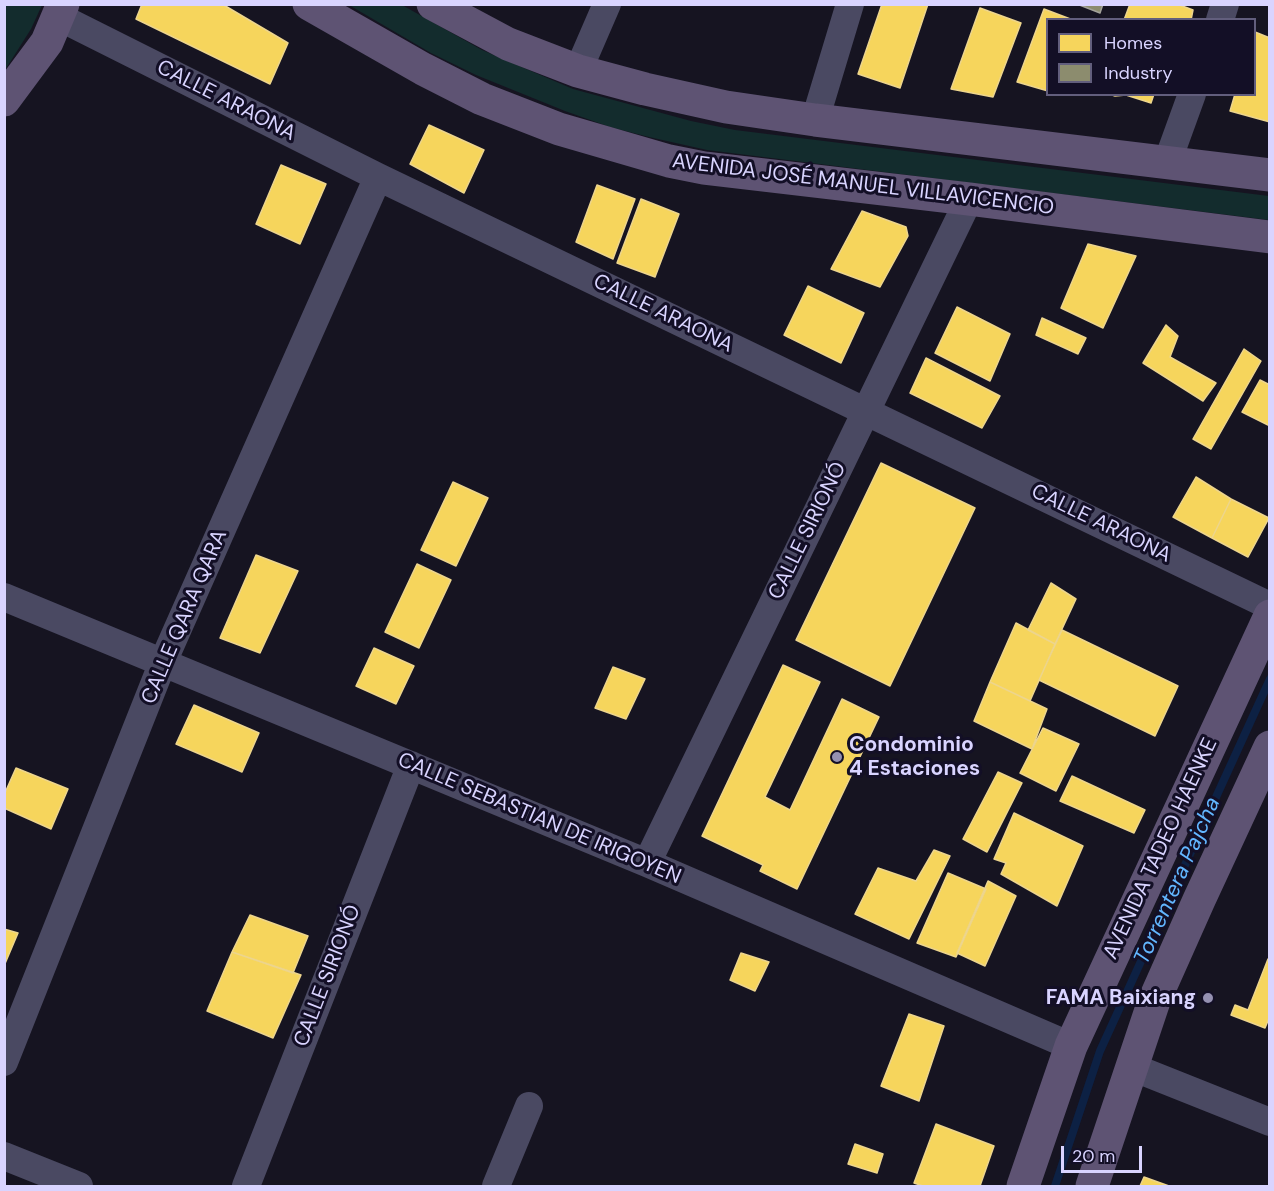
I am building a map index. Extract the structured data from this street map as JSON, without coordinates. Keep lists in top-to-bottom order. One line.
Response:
{"streets":{"main road":["AVENIDA JOSÉ MANUEL VILLAVICENCIO","AVENIDA TADEO HAENKE"],"street":["CALLE ARAONA","CALLE SIRIONÓ","CALLE QARA QARA","CALLE SEBASTIAN DE IRIGOYEN"]},"crossings":[["CALLE ARAONA","CALLE SIRIONÓ"],["CALLE ARAONA","CALLE QARA QARA"],["AVENIDA JOSÉ MANUEL VILLAVICENCIO","CALLE SIRIONÓ"],["CALLE SIRIONÓ","CALLE SEBASTIAN DE IRIGOYEN"],["CALLE QARA QARA","CALLE SEBASTIAN DE IRIGOYEN"],["CALLE SEBASTIAN DE IRIGOYEN","AVENIDA TADEO HAENKE"]],"water":["Torrentera Pajcha"],"places":["Condominio 4 Estaciones","FAMA Baixiang"],"legend":["Homes","Industry"],"scale_bar":"20 m"}
